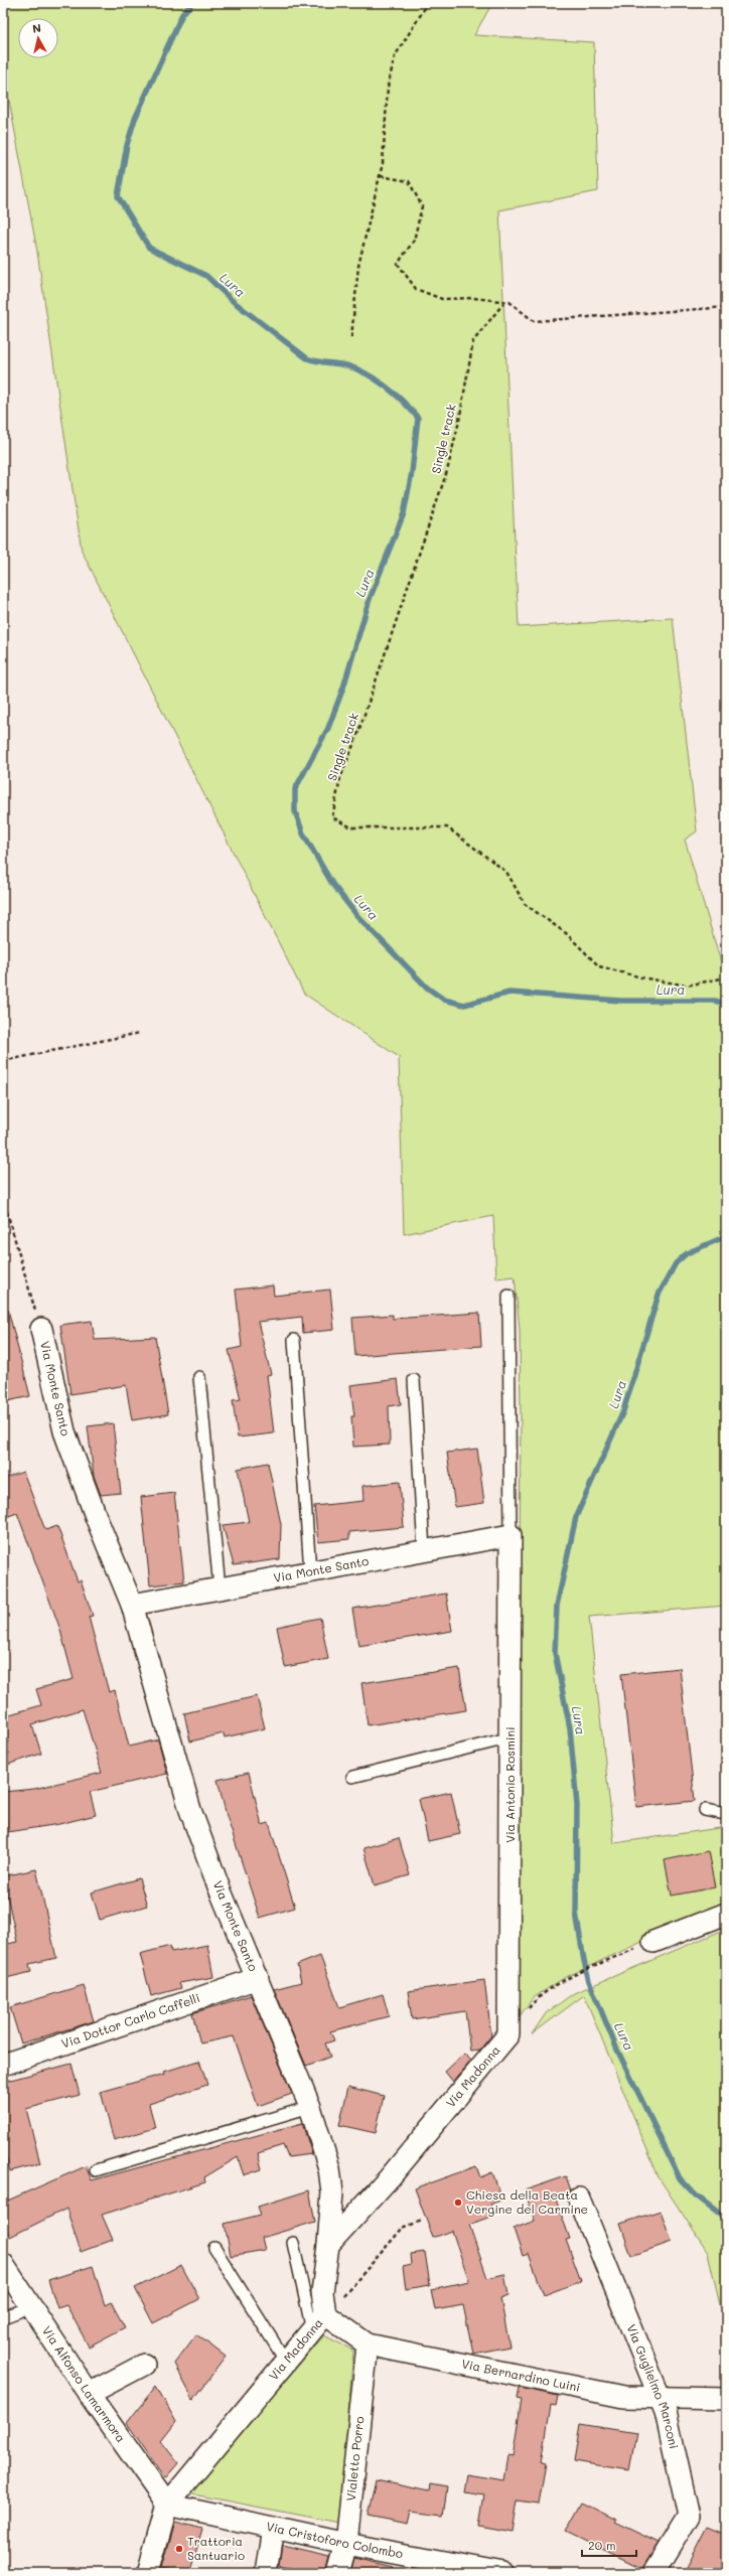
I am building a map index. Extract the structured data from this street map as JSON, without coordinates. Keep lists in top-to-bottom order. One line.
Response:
{"streets":{"street":["Via Monte Santo","Via Antonio Rosmini","Via Dottor Carlo Caffelli","Via Madonna","Via Bernardino Luini","Via Alfonso Lamarmora","Via Guglielmo Marconi","Vialetto Porro","Via Cristoforo Colombo"],"path":["Single track"]},"crossings":[["Via Monte Santo","Via Antonio Rosmini"],["Via Monte Santo","Via Dottor Carlo Caffelli"],["Via Monte Santo","Via Madonna"],["Via Antonio Rosmini","Via Madonna"],["Via Madonna","Via Bernardino Luini"],["Via Madonna","Via Alfonso Lamarmora"],["Via Madonna","Via Cristoforo Colombo"],["Via Bernardino Luini","Via Guglielmo Marconi"],["Via Bernardino Luini","Vialetto Porro"],["Via Alfonso Lamarmora","Via Cristoforo Colombo"],["Vialetto Porro","Via Cristoforo Colombo"]],"water":["Lura"],"places":["Chiesa della Beata Vergine del Carmine","Trattoria Santuario"],"scale_bar":"20 m","north":"top"}
